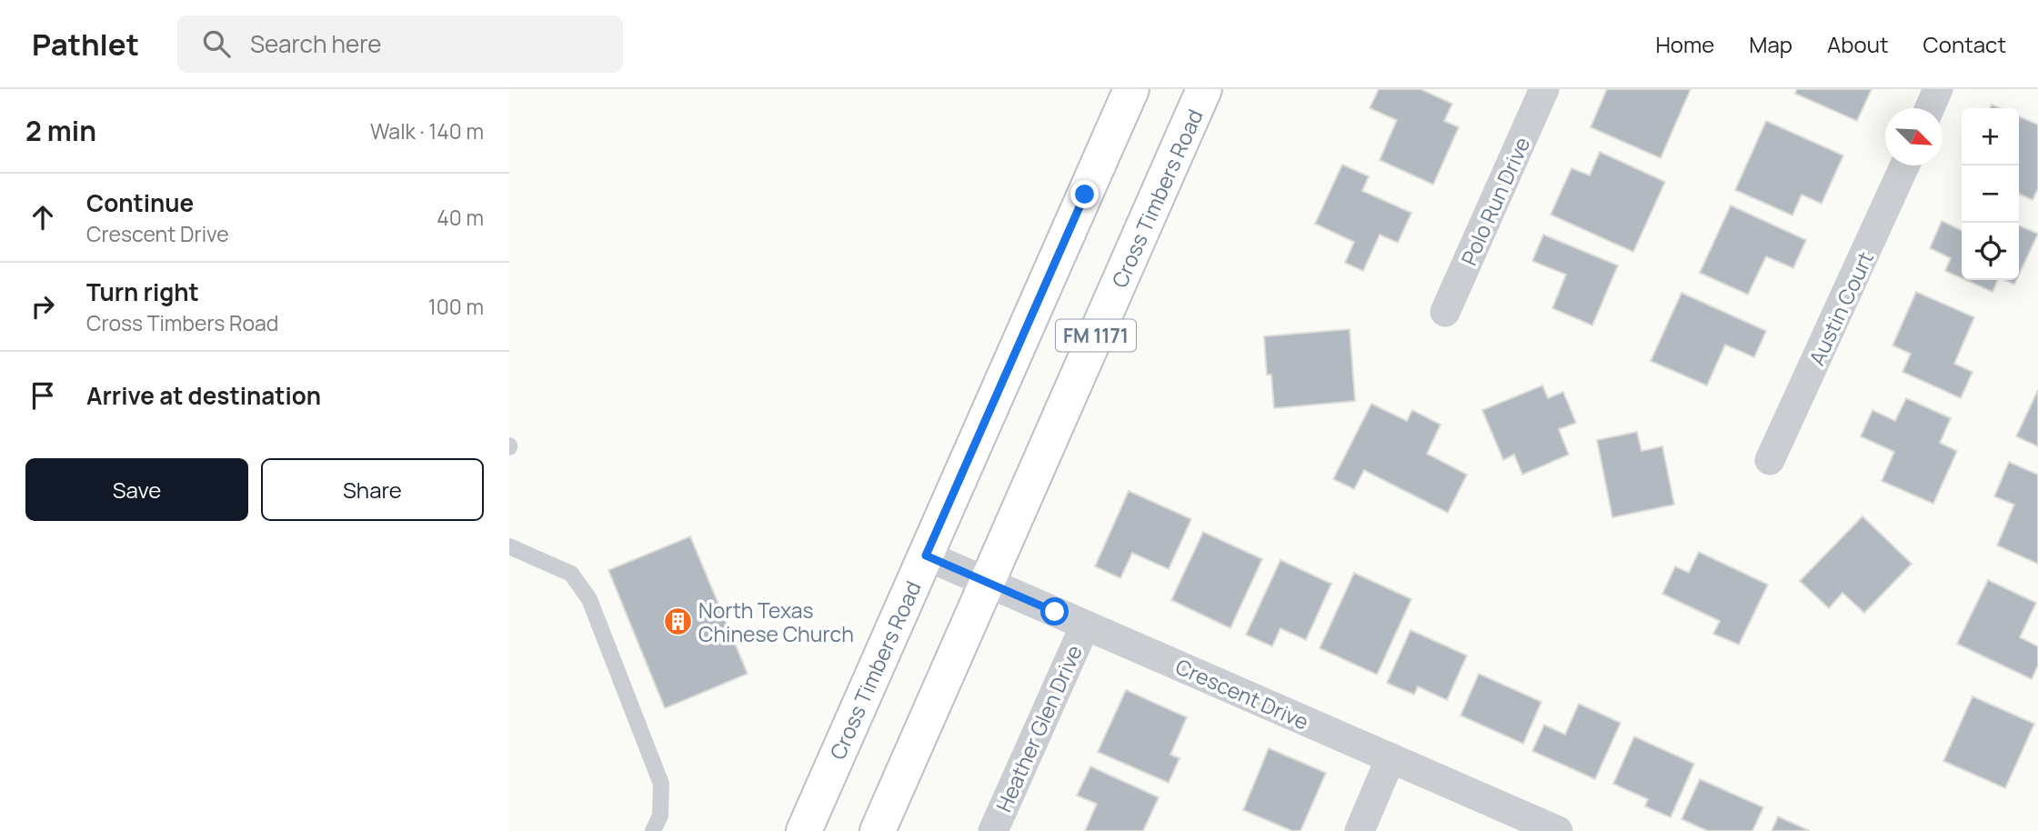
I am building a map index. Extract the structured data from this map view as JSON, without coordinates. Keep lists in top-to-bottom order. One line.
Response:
{"streets":{"main road":["Cross Timbers Road","FM 1171"],"street":["Polo Run Drive","Austin Court","Crescent Drive","Heather Glen Drive"]},"crossings":[["Cross Timbers Road","Crescent Drive"],["Crescent Drive","Heather Glen Drive"]],"places":{"building":["North Texas Chinese Church"]},"north":"bottom right","page":{"header":"Pathlet","search":"Search here","nav":["Home","Map","About","Contact"],"heading":["2 min","Walk · 140 m"],"map_buttons":["+","−"],"list":[["Continue","Crescent Drive","40 m"],["Turn right","Cross Timbers Road","100 m"],"Arrive at destination"],"buttons":["Save","Share"]}}
